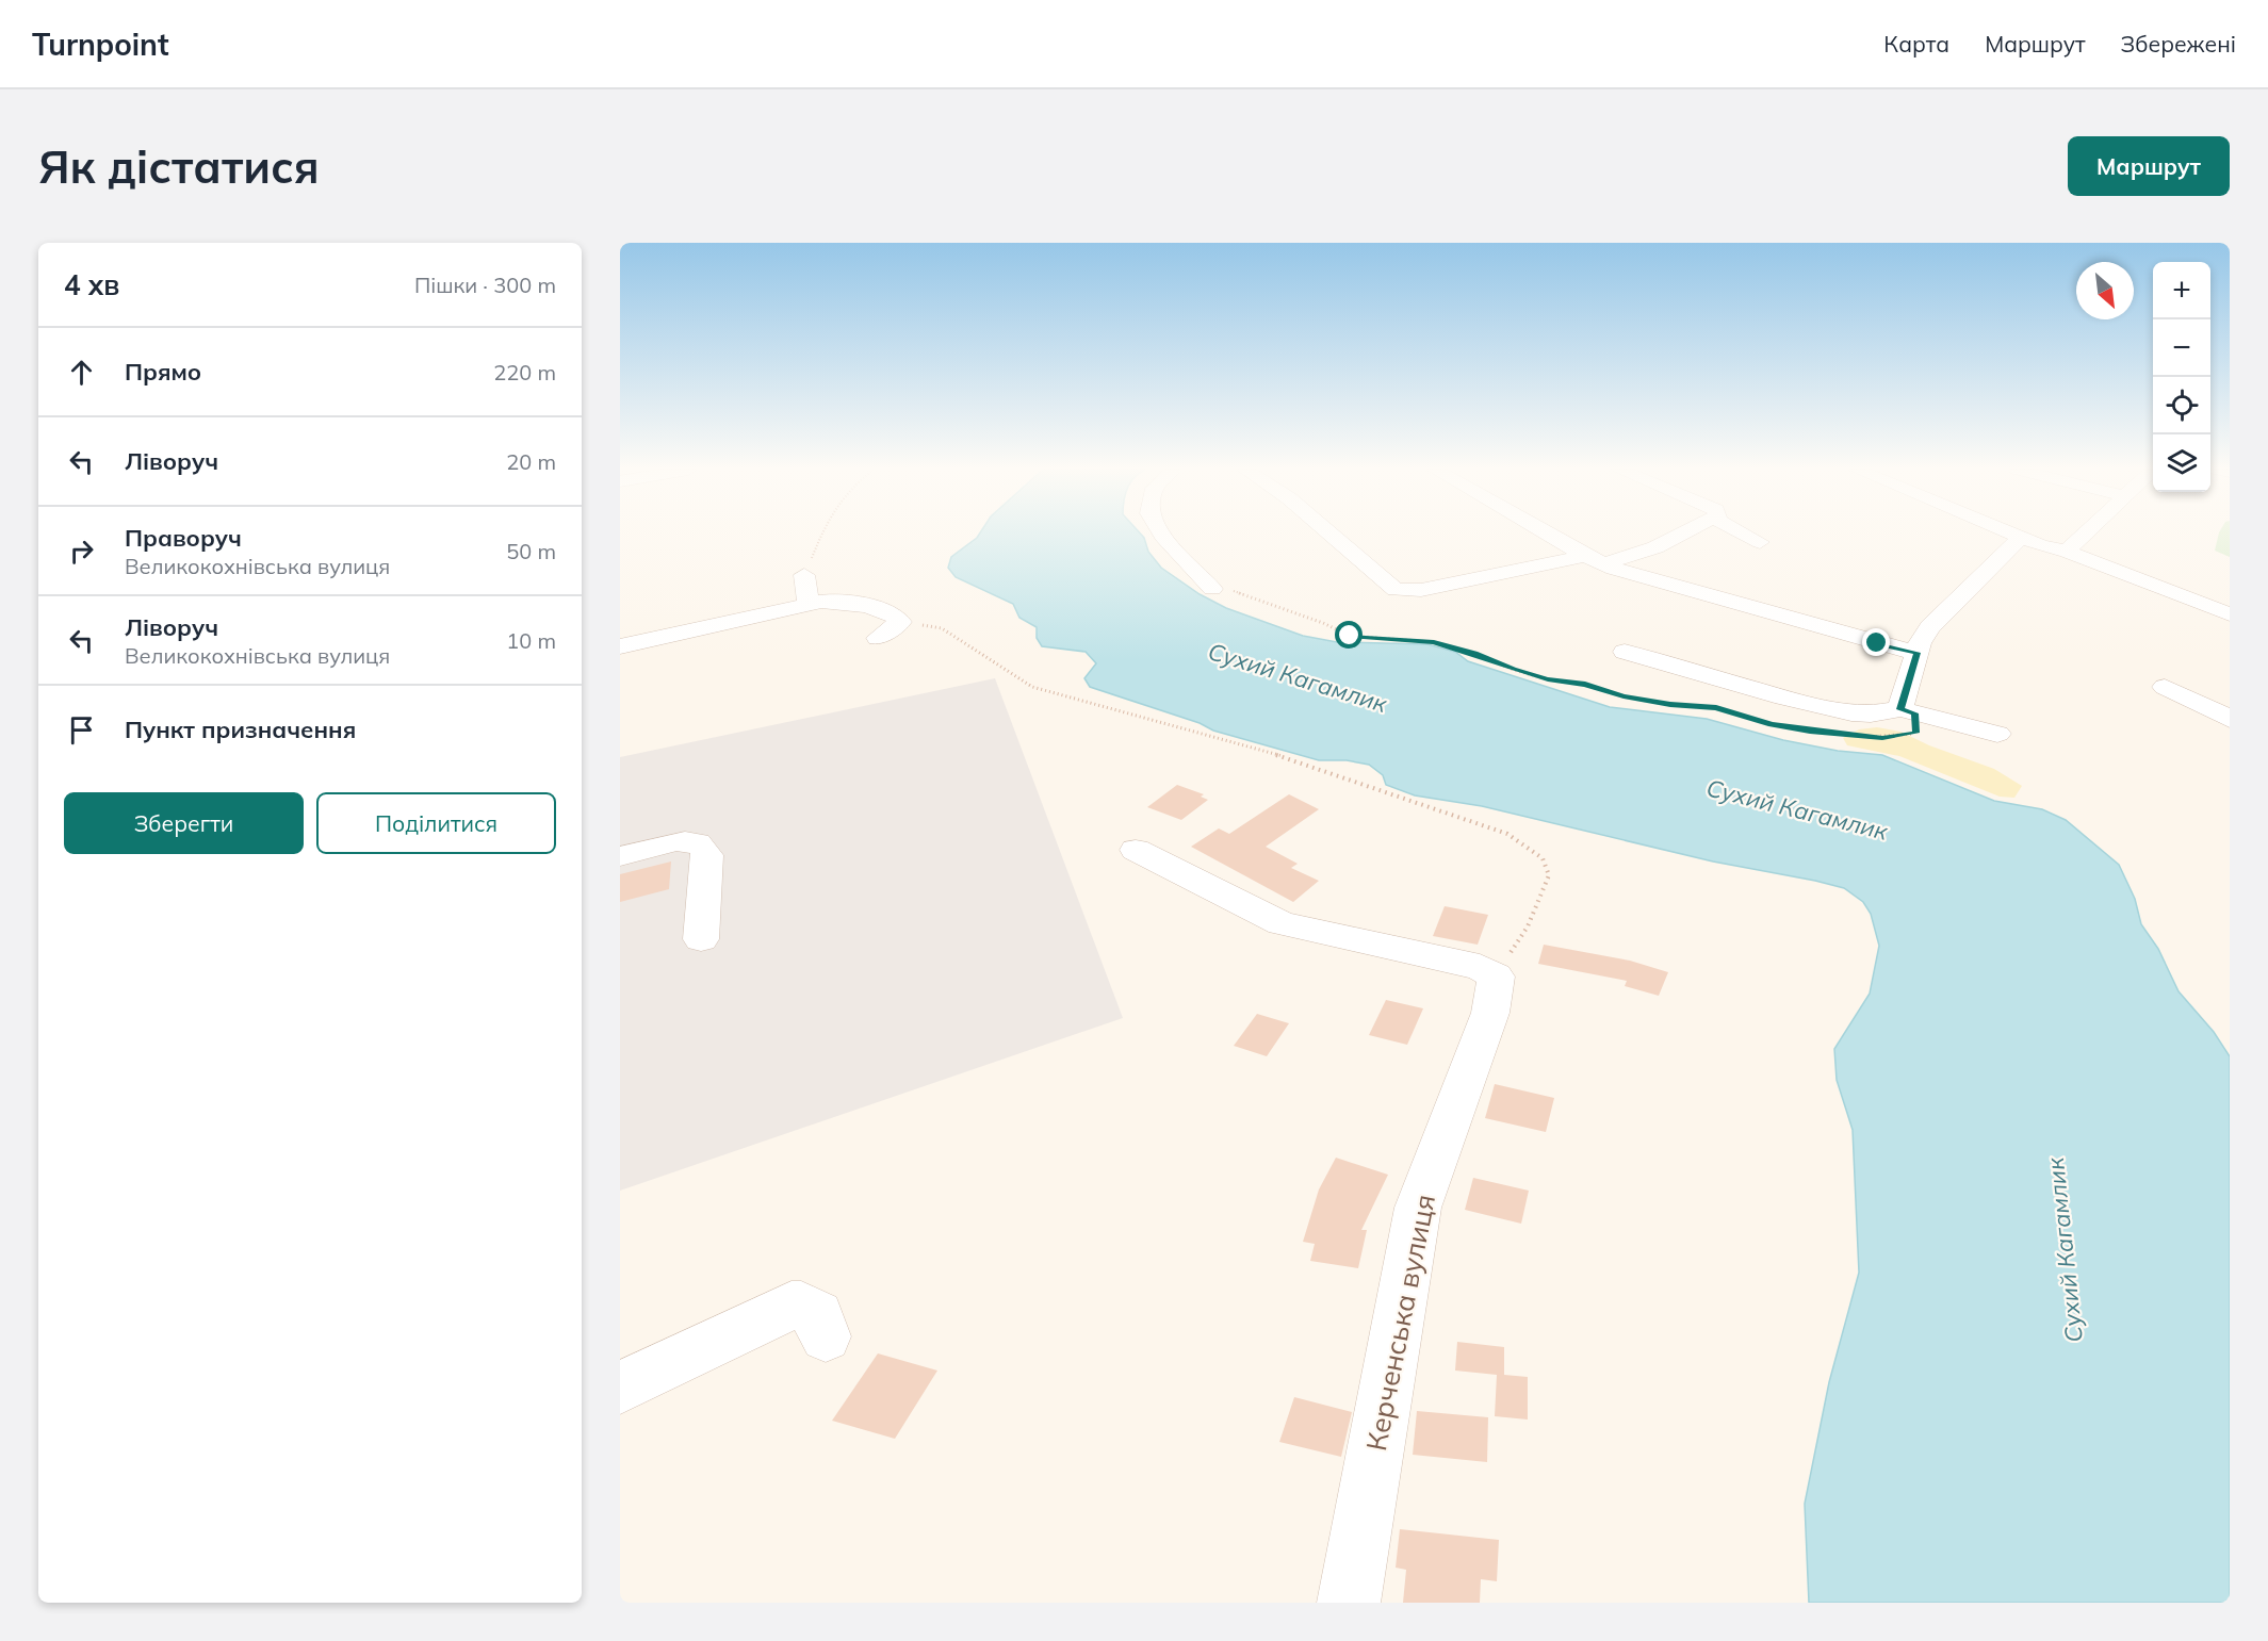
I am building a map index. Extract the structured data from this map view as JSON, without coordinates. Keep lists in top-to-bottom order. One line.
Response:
{"streets":{"street":["Керченська вулиця"]},"water":["Сухий Кагамлик"],"north":"bottom right","page":{"header":"Turnpoint","nav":["Карта","Маршрут","Збережені"],"buttons":["Маршрут",["Зберегти","Поділитися"]],"title":"Як дістатися","heading":["4 хв","Пішки · 300 m"],"map_buttons":["+","−"],"list":[["Прямо","220 m"],["Ліворуч","20 m"],["Праворуч","Великокохнівська вулиця","50 m"],["Ліворуч","Великокохнівська вулиця","10 m"],"Пункт призначення"]}}
